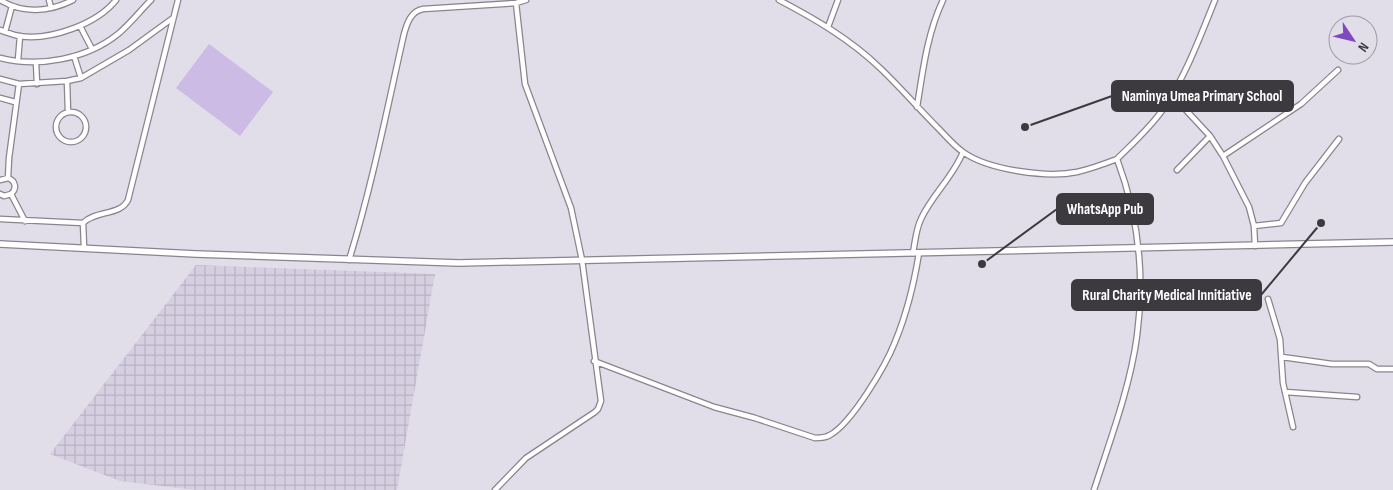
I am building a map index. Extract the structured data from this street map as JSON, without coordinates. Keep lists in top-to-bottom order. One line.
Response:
{"places":["Naminya Umea Primary School","Rural Charity Medical Innitiative","WhatsApp Pub"],"north":"bottom right"}
